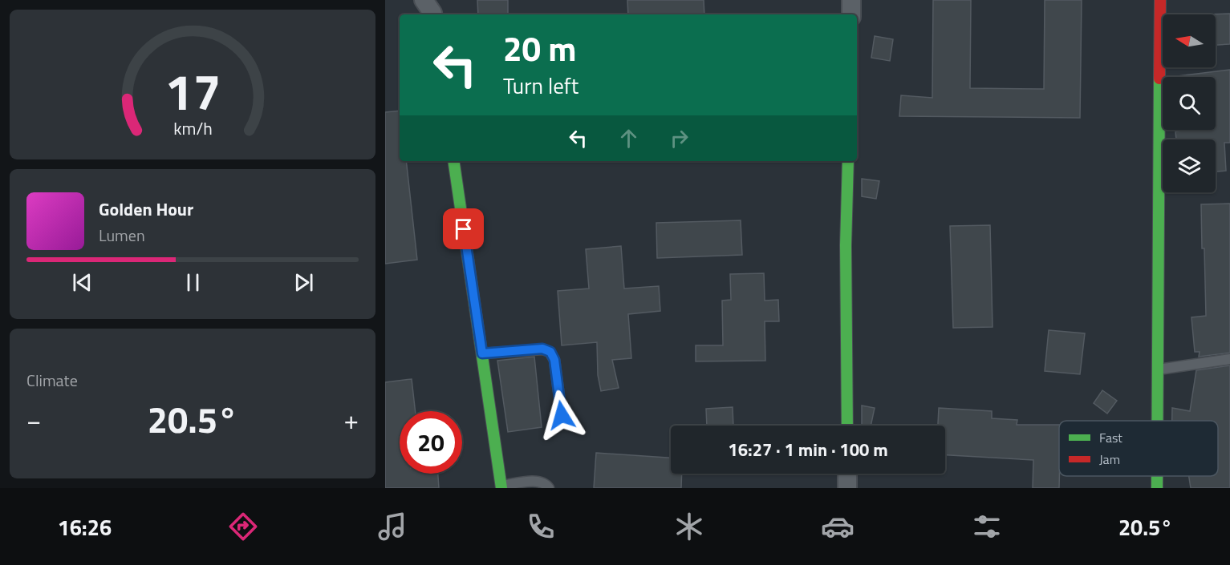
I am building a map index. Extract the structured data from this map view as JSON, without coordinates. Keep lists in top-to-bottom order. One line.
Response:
{"legend":["Fast","Jam"],"north":"left","page":{"turn":["20 m","Turn left"],"song":["Golden Hour","Lumen"],"tile":"Climate","heat":["−","20.5°","+"],"limit":"20","trip":"16:27 · 1 min · 100 m","tabs":["16:26","20.5°"],"gauge":["17","km/h"]}}
